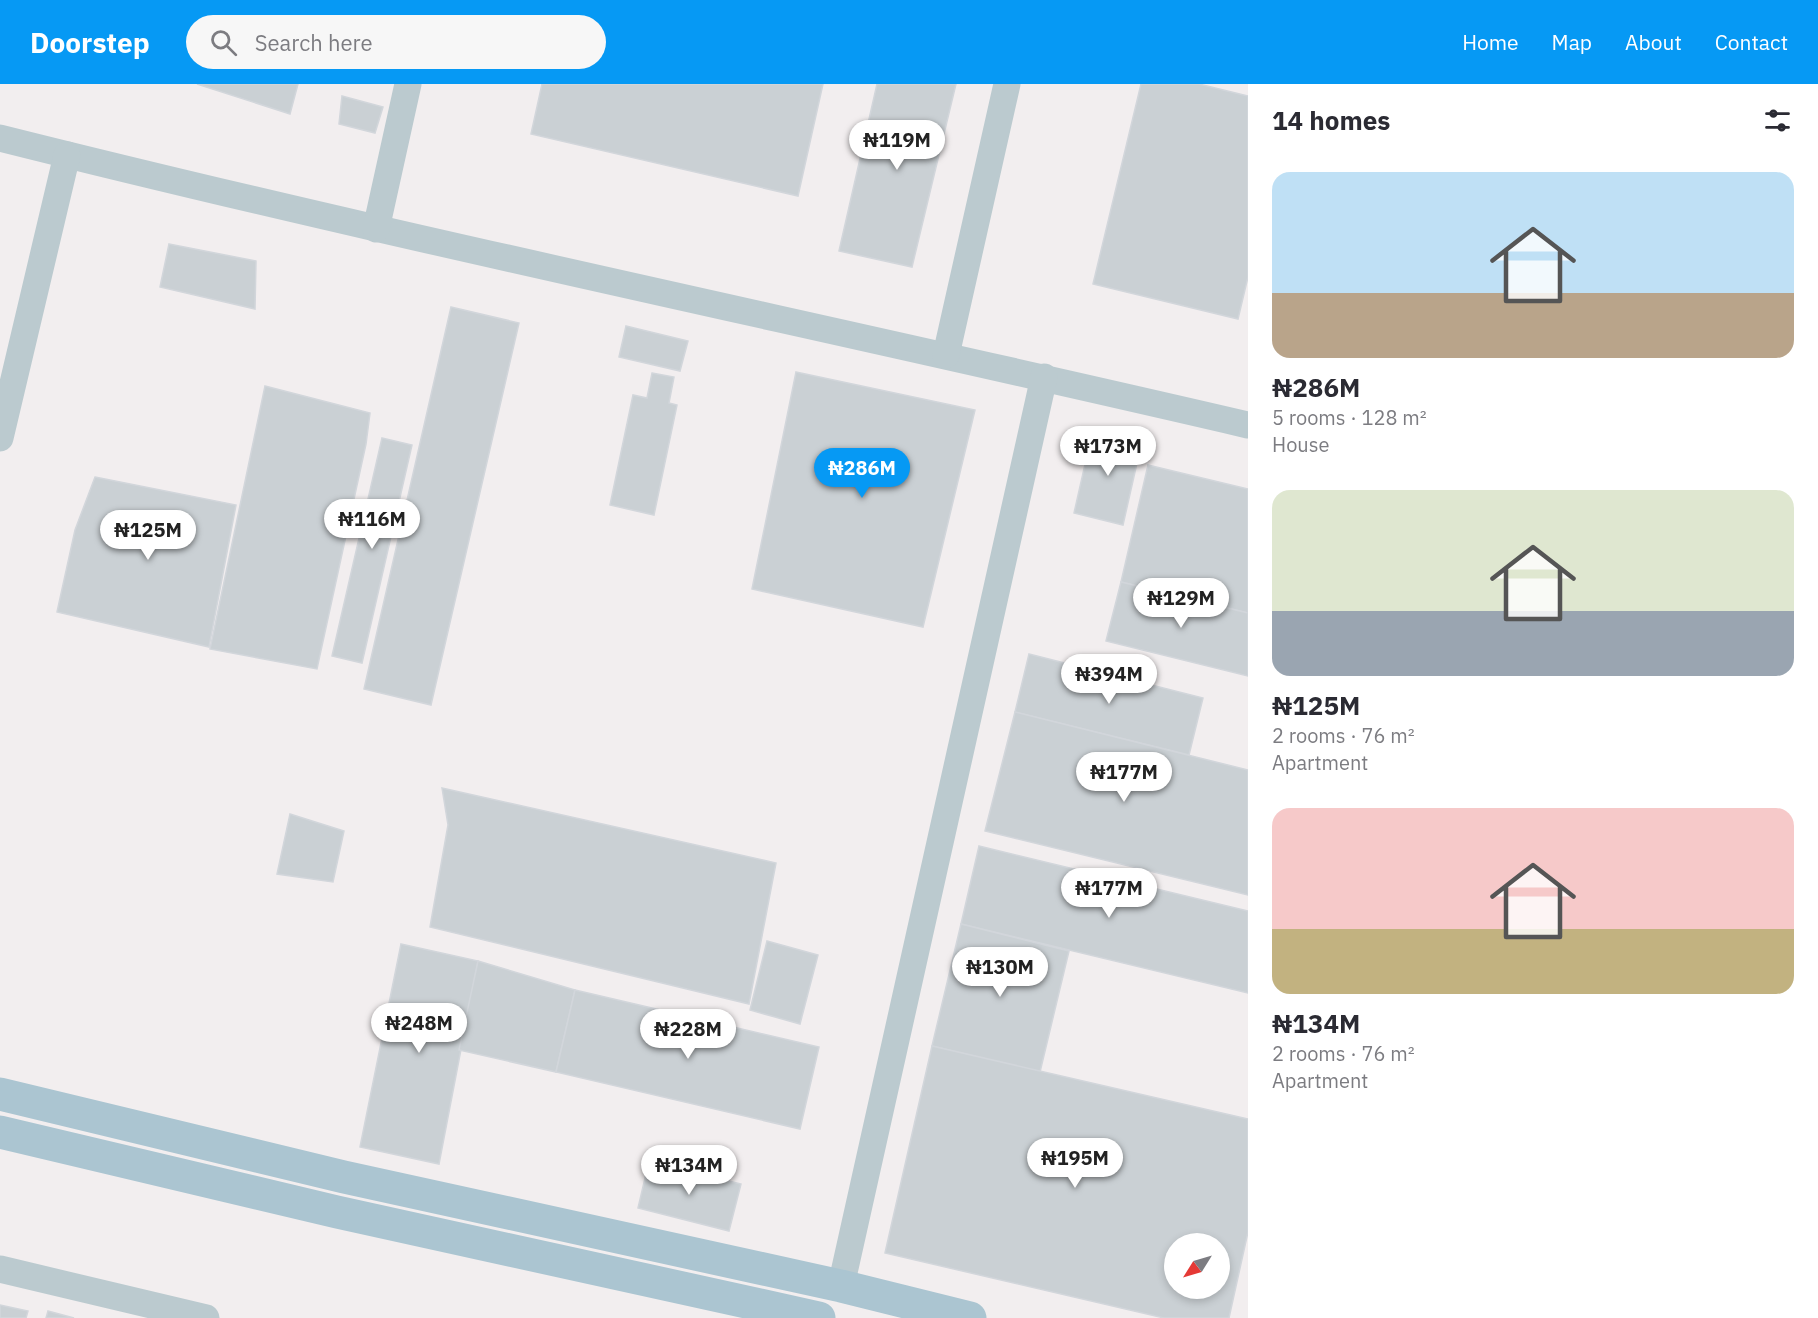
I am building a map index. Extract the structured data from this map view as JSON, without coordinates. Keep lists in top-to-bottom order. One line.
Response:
{"north":"bottom left","page":{"header":"Doorstep","search":"Search here","nav":["Home","Map","About","Contact"],"heading":"14 homes","price":["₦119M","₦173M","₦286M","₦116M","₦125M","₦129M","₦394M","₦177M","₦177M","₦130M","₦248M","₦228M","₦195M","₦134M"],"list":[{"name":"₦286M","note":"5 rooms · 128 m² · House"},{"name":"₦125M","note":"2 rooms · 76 m² · Apartment"},{"name":"₦134M","note":"2 rooms · 76 m² · Apartment"}]}}
